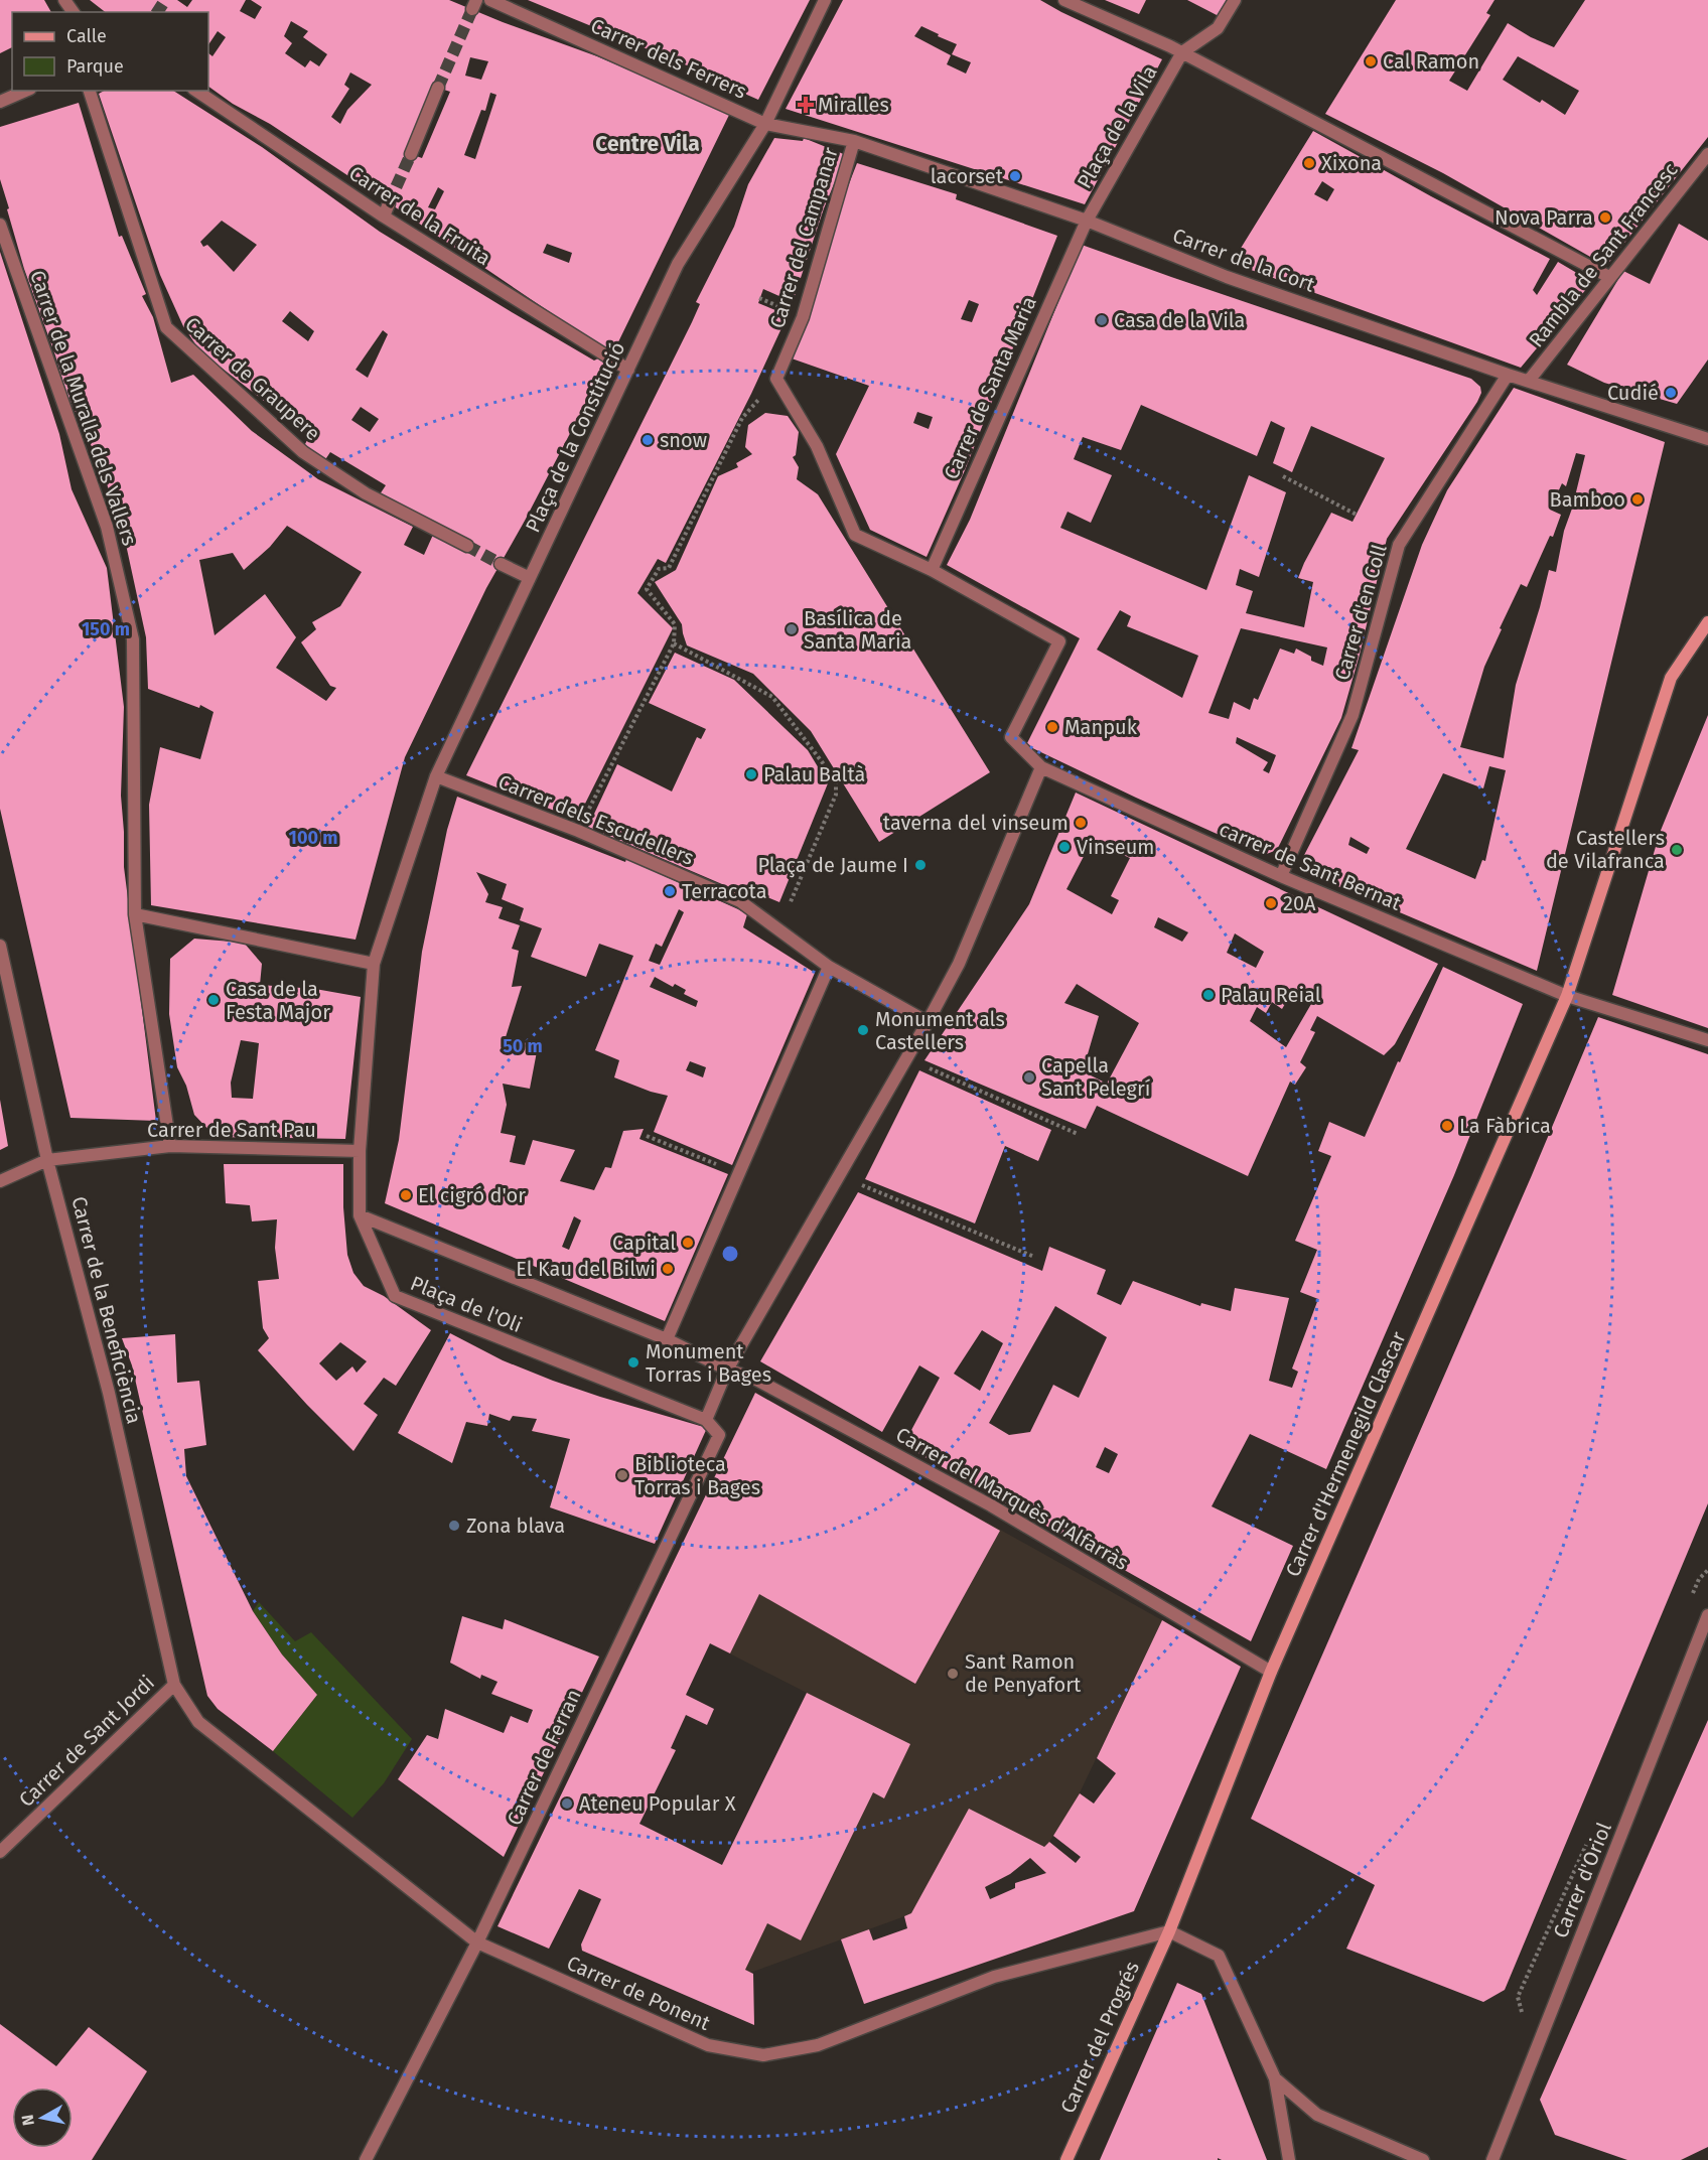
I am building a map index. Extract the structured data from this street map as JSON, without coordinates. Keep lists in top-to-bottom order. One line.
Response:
{"streets":{"street":["Carrer dels Ferrers","Plaça de la Vila","Carrer de la Fruita","Carrer del Campanar","Rambla de Sant Francesc","Carrer de la Cort","Carrer de Graupere","Carrer de Santa Maria","Carrer de la Muralla dels Vallers","Plaça de la Constitució","Carrer d'en Coll","Carrer dels Escudellers","carrer de Sant Bernat","Carrer de Sant Pau","Plaça de l'Oli","Carrer de la Beneficiència","Carrer d'Hermenegild Clascar","Carrer del Marquès d'Alfarràs","Carrer de Sant Jordi","Carrer de Ferran","Carrer d'Oriol","Carrer de Ponent","Carrer del Progrés"]},"crossings":[["Carrer dels Ferrers","Carrer de la Cort"],["Carrer dels Ferrers","Plaça de la Constitució"],["Plaça de la Vila","Rambla de Sant Francesc"],["Plaça de la Vila","Carrer de la Cort"],["Plaça de la Vila","Carrer de Santa Maria"],["Carrer de la Fruita","Plaça de la Constitució"],["Carrer del Campanar","Carrer de la Cort"],["Carrer del Campanar","Carrer de Santa Maria"],["Rambla de Sant Francesc","Carrer de la Cort"],["Carrer de la Cort","Carrer de Santa Maria"],["Carrer de la Cort","Plaça de la Constitució"],["Carrer de la Cort","Carrer d'en Coll"],["Carrer de la Muralla dels Vallers","Carrer de Sant Pau"],["Plaça de la Constitució","Carrer dels Escudellers"],["Plaça de la Constitució","Carrer de Sant Pau"],["Plaça de la Constitució","Plaça de l'Oli"],["Carrer d'en Coll","carrer de Sant Bernat"],["carrer de Sant Bernat","Carrer d'Hermenegild Clascar"],["Carrer de Sant Pau","Carrer de la Beneficiència"],["Plaça de l'Oli","Carrer de Ferran"],["Carrer de la Beneficiència","Carrer de Sant Jordi"],["Carrer de la Beneficiència","Carrer de Ponent"],["Carrer d'Hermenegild Clascar","Carrer del Marquès d'Alfarràs"],["Carrer d'Hermenegild Clascar","Carrer de Ponent"],["Carrer d'Hermenegild Clascar","Carrer del Progrés"],["Carrer de Sant Jordi","Carrer de Ponent"],["Carrer de Ferran","Carrer de Ponent"],["Carrer de Ponent","Carrer del Progrés"]],"districts":["Centre Vila"],"places":{"other":["Cal Ramon","Xixona","lacorset","Nova Parra","Casa de la Vila","Cudié","snow","Bamboo","Basílica de Santa Maria","Manpuk","Palau Baltà","taverna del vinseum","Vinseum","Castellers de Vilafranca","Plaça de Jaume I","Terracota","20A","Palau Reial","Casa de la Festa Major","Monument als Castellers","Capella Sant Pelegrí","La Fàbrica","El cigró d'or","Capital","El Kau del Bilwi","Monument Torras i Bages","Biblioteca Torras i Bages","Zona blava","Sant Ramon de Penyafort","Ateneu Popular X"],"health":["Miralles"]},"legend":["Calle","Parque"],"north":"left","rings":["150 m","100 m","50 m"]}
